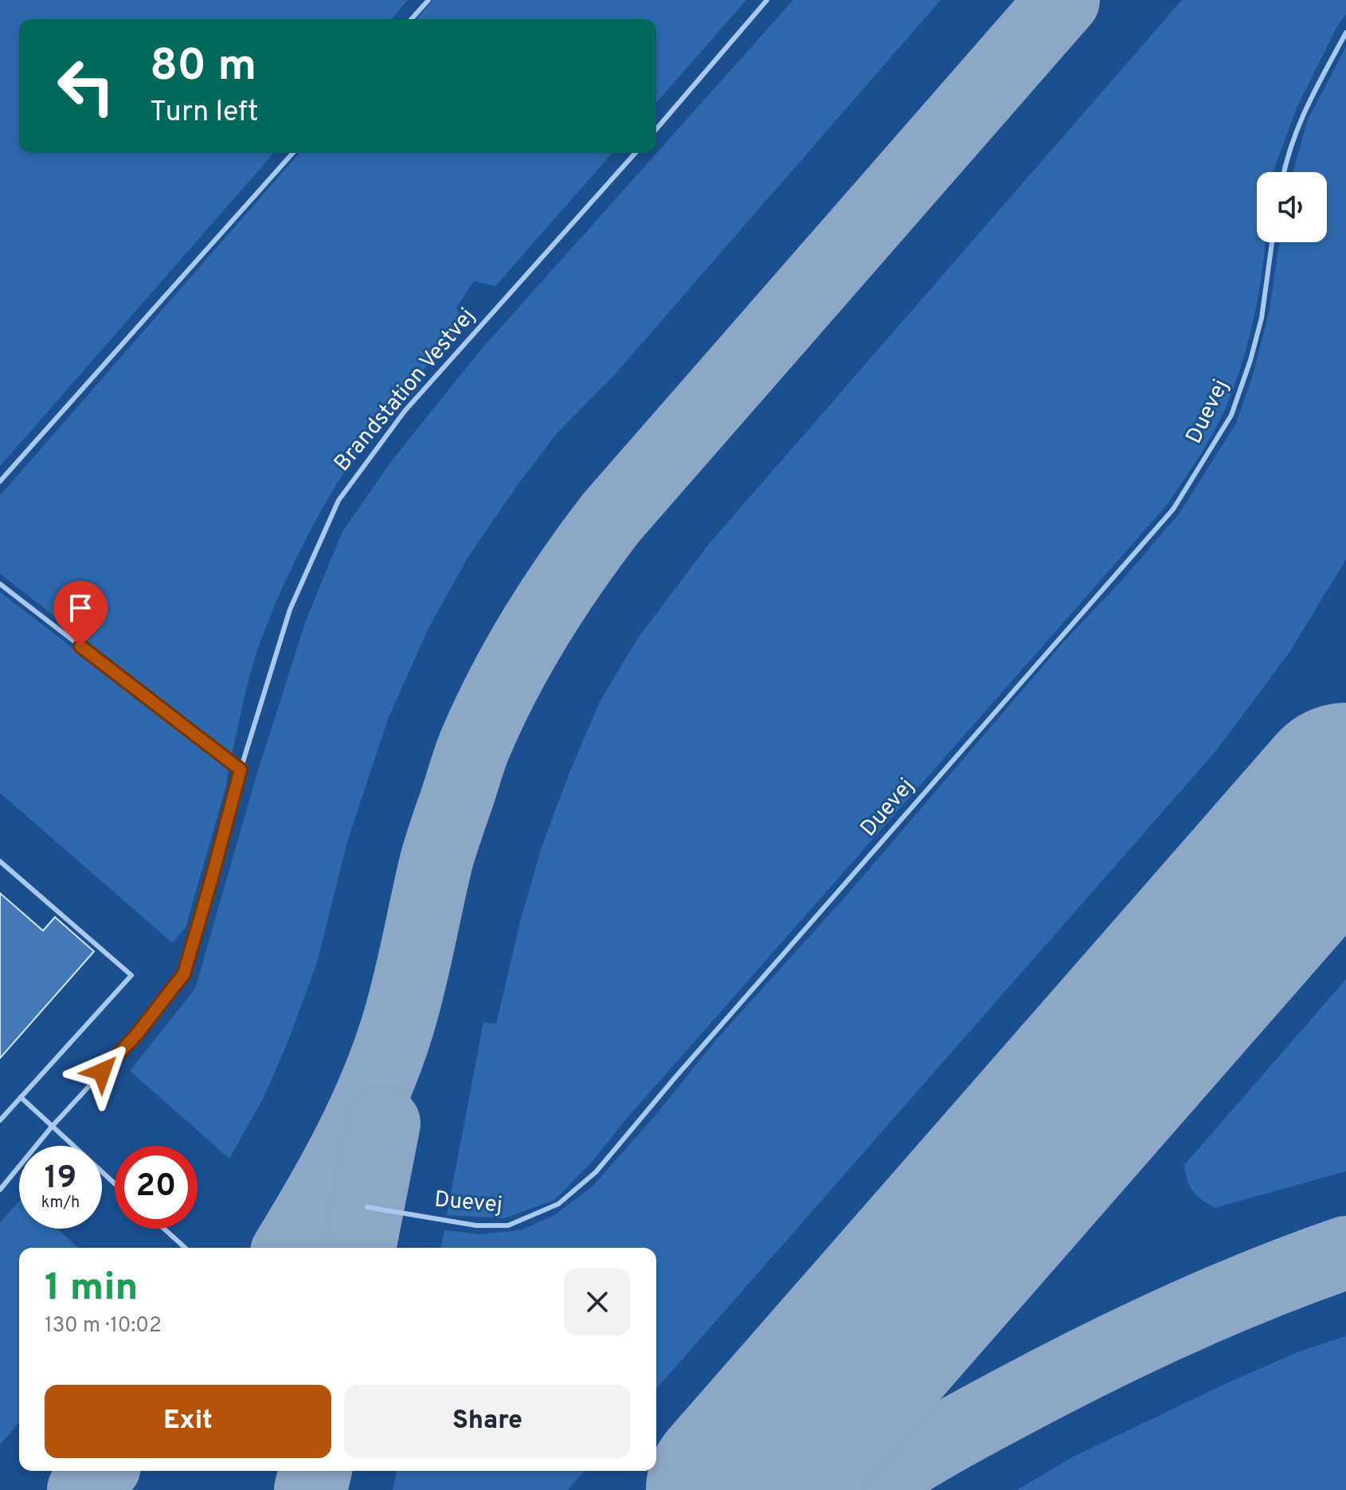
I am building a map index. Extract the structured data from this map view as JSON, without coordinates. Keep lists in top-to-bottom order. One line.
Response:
{"streets":{"lane":["Brandstation Vestvej","Duevej"]},"page":{"turn":["80 m","Turn left"],"speed":"19 km/h","limit":"20","heading":["1 min","130 m · 10:02"],"buttons":["Exit","Share"]}}
